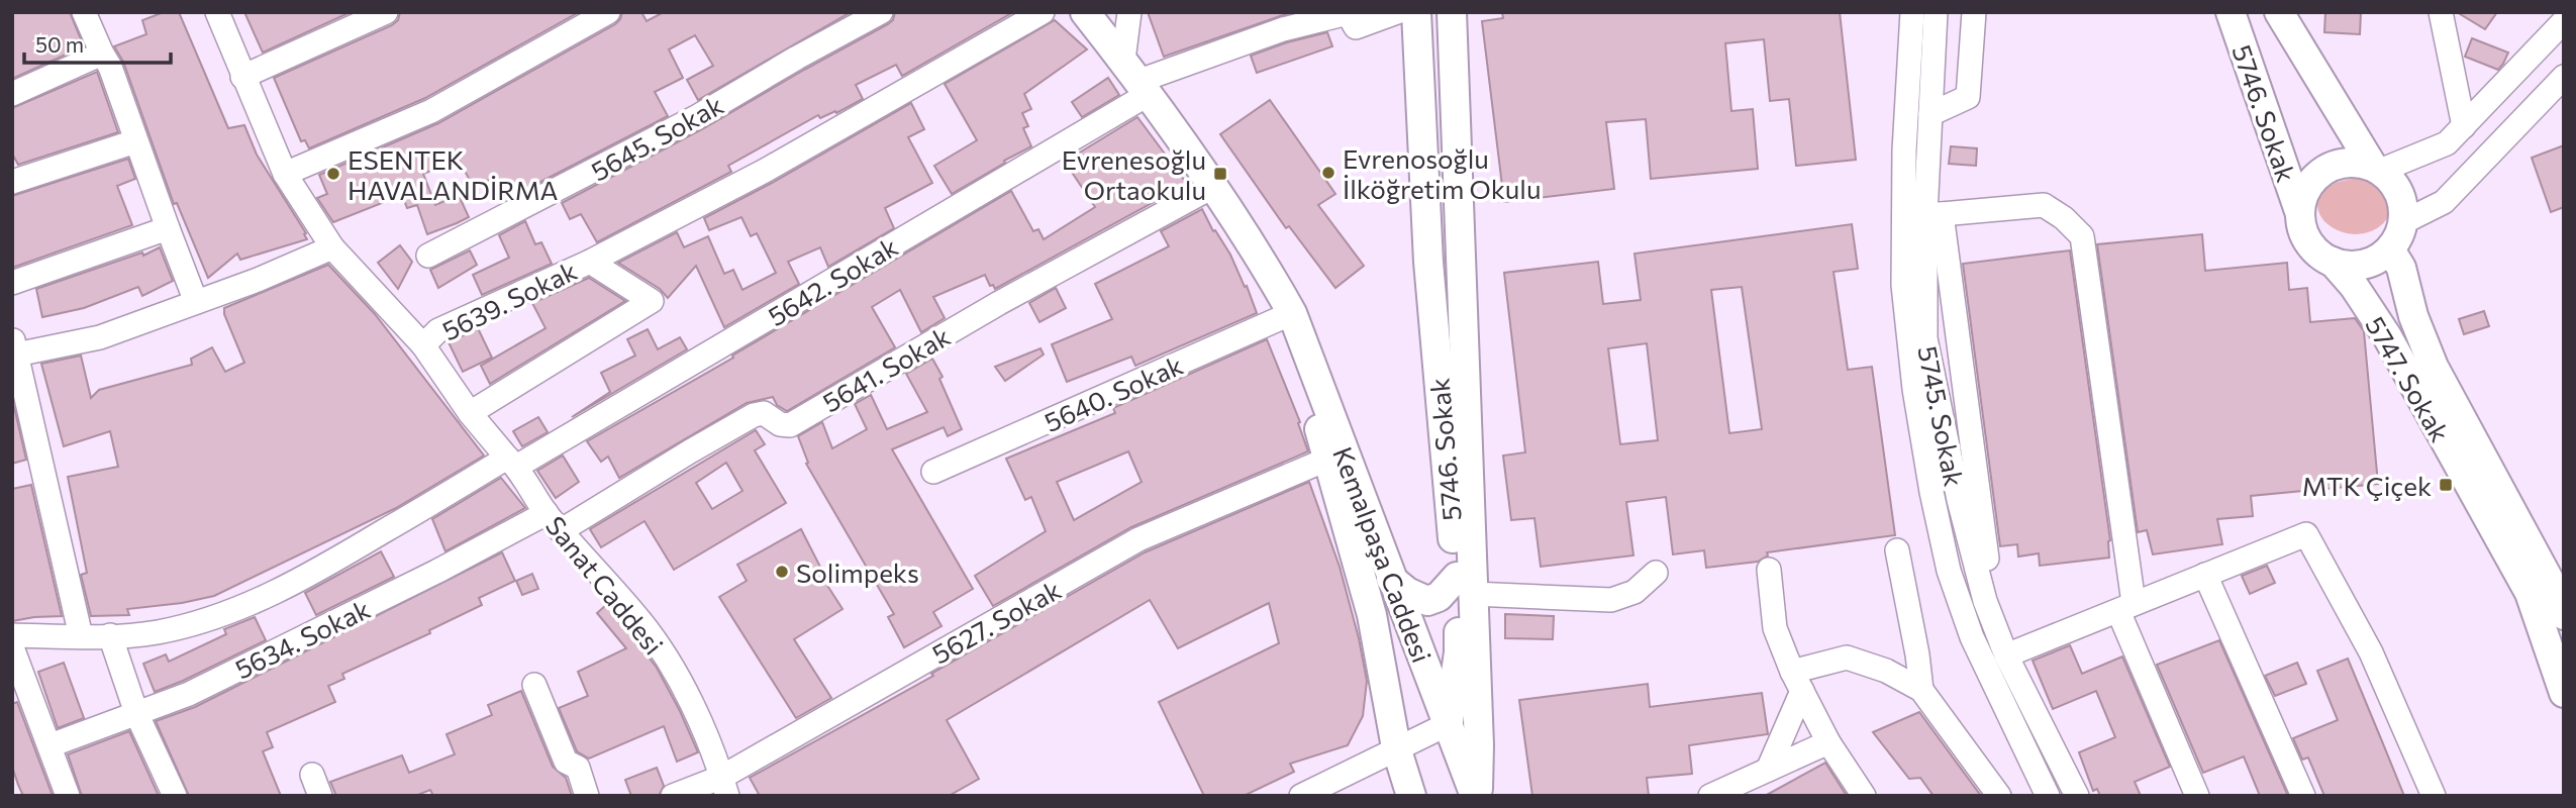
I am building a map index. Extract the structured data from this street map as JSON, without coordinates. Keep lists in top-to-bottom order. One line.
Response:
{"streets":{"main road":["5746. Sokak","5747. Sokak","Kemalpaşa Caddesi"],"street":["5645. Sokak","5642. Sokak","5639. Sokak","5641. Sokak","5640. Sokak","5745. Sokak","Sanat Caddesi","5627. Sokak","5634. Sokak"]},"crossings":[["5746. Sokak","5747. Sokak"],["5746. Sokak","Kemalpaşa Caddesi"],["5642. Sokak","5639. Sokak"],["5642. Sokak","Kemalpaşa Caddesi"],["5642. Sokak","Sanat Caddesi"],["5639. Sokak","Sanat Caddesi"],["5641. Sokak","Kemalpaşa Caddesi"],["5641. Sokak","Sanat Caddesi"],["5641. Sokak","5634. Sokak"],["5640. Sokak","Kemalpaşa Caddesi"],["Kemalpaşa Caddesi","5627. Sokak"],["Sanat Caddesi","5627. Sokak"],["Sanat Caddesi","5634. Sokak"]],"places":{"other":["Evrenosoğlu İlköğretim Okulu","ESENTEK HAVALANDİRMA","Solimpeks"],"transit":["Evrenesoğlu Ortaokulu","MTK Çiçek"]},"scale_bar":"50 m"}
